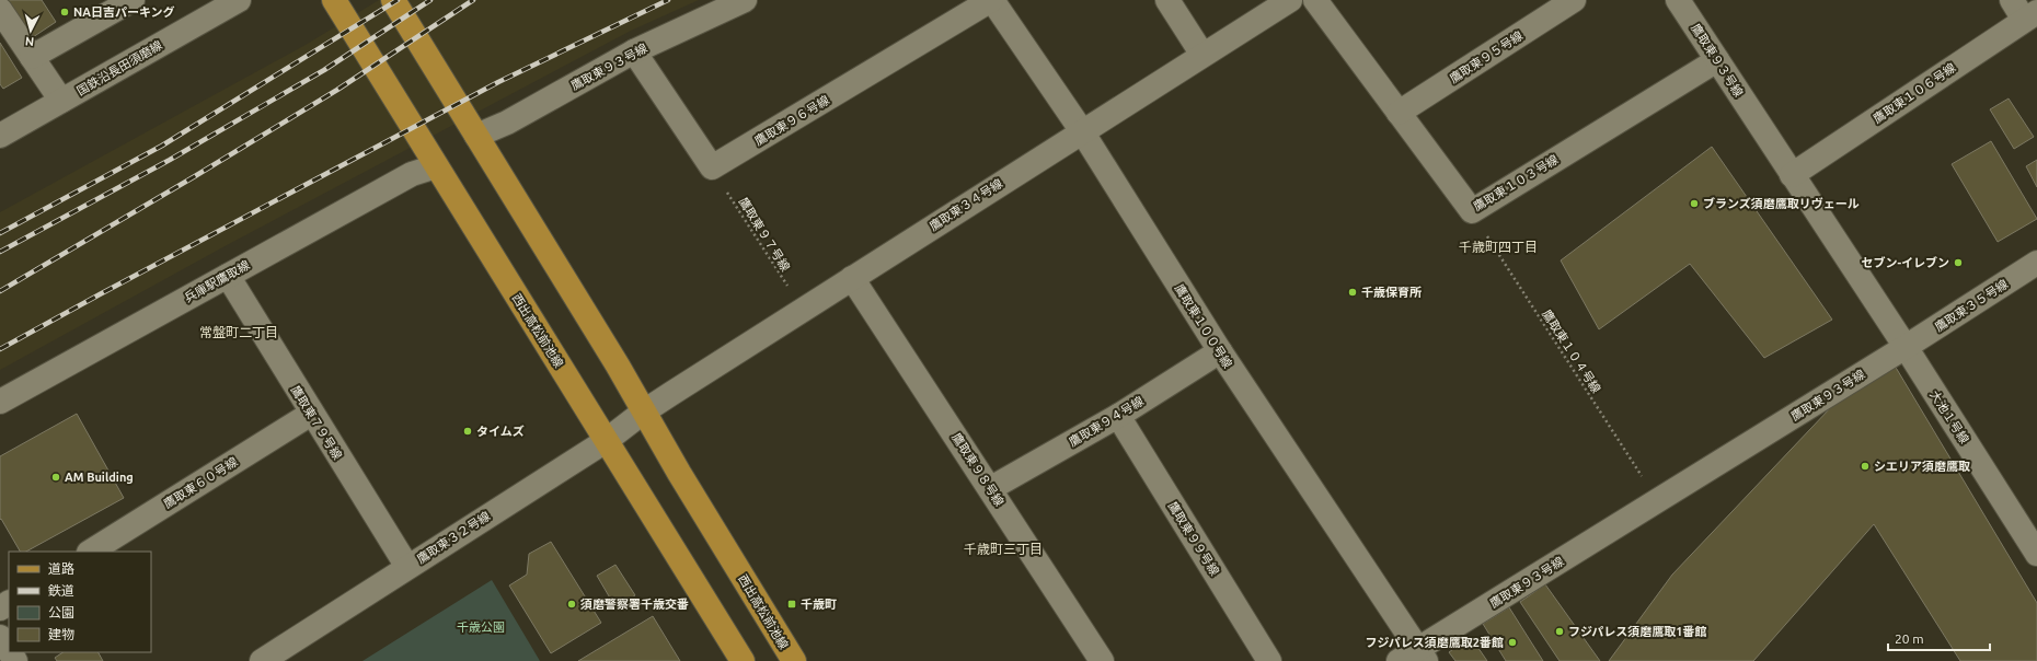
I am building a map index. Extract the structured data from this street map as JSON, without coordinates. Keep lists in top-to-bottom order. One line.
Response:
{"streets":{"main road":["西出高松前池線"],"street":["鷹取東９５号線","鷹取東９３号線","国鉄沿長田須磨線","鷹取東１０６号線","鷹取東９６号線","鷹取東１０３号線","鷹取東３４号線","兵庫駅鷹取線","鷹取東３５号線","鷹取東１００号線","大池１号線","鷹取東９４号線","鷹取東７９号線","鷹取東９８号線","鷹取東６０号線","鷹取東３２号線","鷹取東９９号線"],"path":["鷹取東９７号線","鷹取東１０４号線"]},"crossings":[["鷹取東９５号線","鷹取東１０３号線"],["鷹取東９３号線","鷹取東１０６号線"],["鷹取東９３号線","鷹取東１０３号線"],["鷹取東９３号線","鷹取東３５号線"],["鷹取東９３号線","鷹取東１００号線"],["鷹取東９３号線","西出高松前池線"],["鷹取東９３号線","鷹取東１０４号線"],["鷹取東９３号線","大池１号線"],["鷹取東９６号線","鷹取東９７号線"],["鷹取東９６号線","鷹取東１００号線"],["鷹取東１０３号線","鷹取東１０４号線"],["鷹取東３４号線","鷹取東９７号線"],["鷹取東３４号線","鷹取東１００号線"],["鷹取東３４号線","西出高松前池線"],["鷹取東３４号線","鷹取東９８号線"],["鷹取東３４号線","鷹取東３２号線"],["兵庫駅鷹取線","西出高松前池線"],["兵庫駅鷹取線","鷹取東７９号線"],["鷹取東３５号線","大池１号線"],["鷹取東１００号線","鷹取東９４号線"],["西出高松前池線","鷹取東３２号線"],["鷹取東９４号線","鷹取東９８号線"],["鷹取東９４号線","鷹取東９９号線"],["鷹取東７９号線","鷹取東６０号線"],["鷹取東７９号線","鷹取東３２号線"]],"districts":["千歳町四丁目","常盤町二丁目","千歳町三丁目"],"parks":["千歳公園"],"places":{"other":["NA日吉パーキング","ブランズ須磨鷹取リヴェール","セブン-イレブン","千歳保育所","タイムズ","シエリア須磨鷹取","AM Building","須磨警察署千歳交番","フジパレス須磨鷹取1番館","フジパレス須磨鷹取2番館"],"transit":["千歳町"]},"legend":["道路","鉄道","公園","建物"],"scale_bar":"20 m","north":"bottom"}
